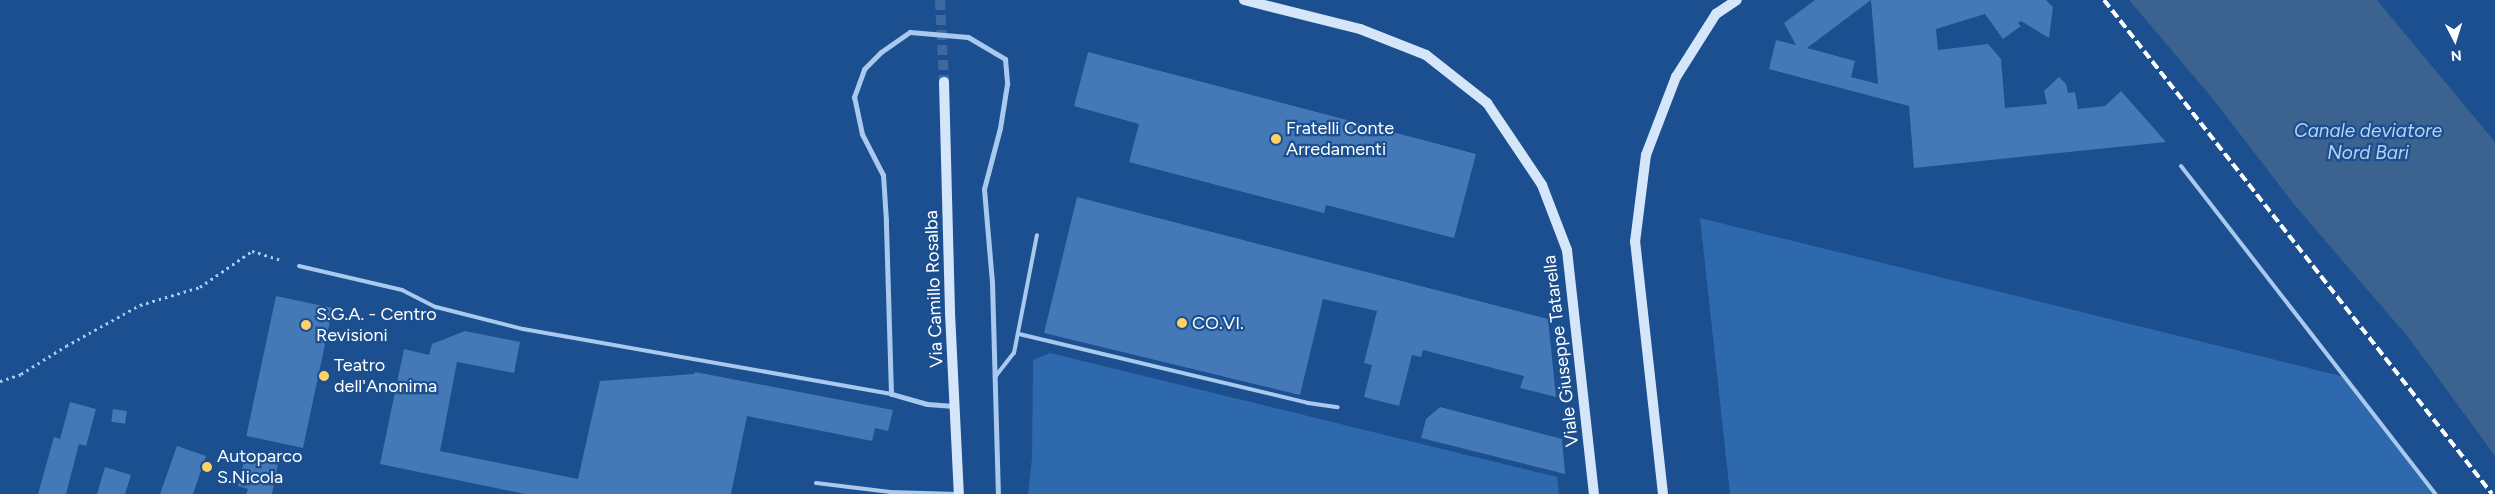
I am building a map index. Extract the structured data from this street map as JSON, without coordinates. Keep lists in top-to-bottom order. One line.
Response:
{"streets":{"main road":["Via Camillo Rosalba","Viale Giuseppe Tatarella"]},"water":["Canale deviatore Nord Bari"],"places":["Fratelli Conte Arredamenti","CO.VI.","S.G.A. - Centro Revisioni","Teatro dell'Anonima","Autoparco S.Nicola"],"north":"bottom"}
